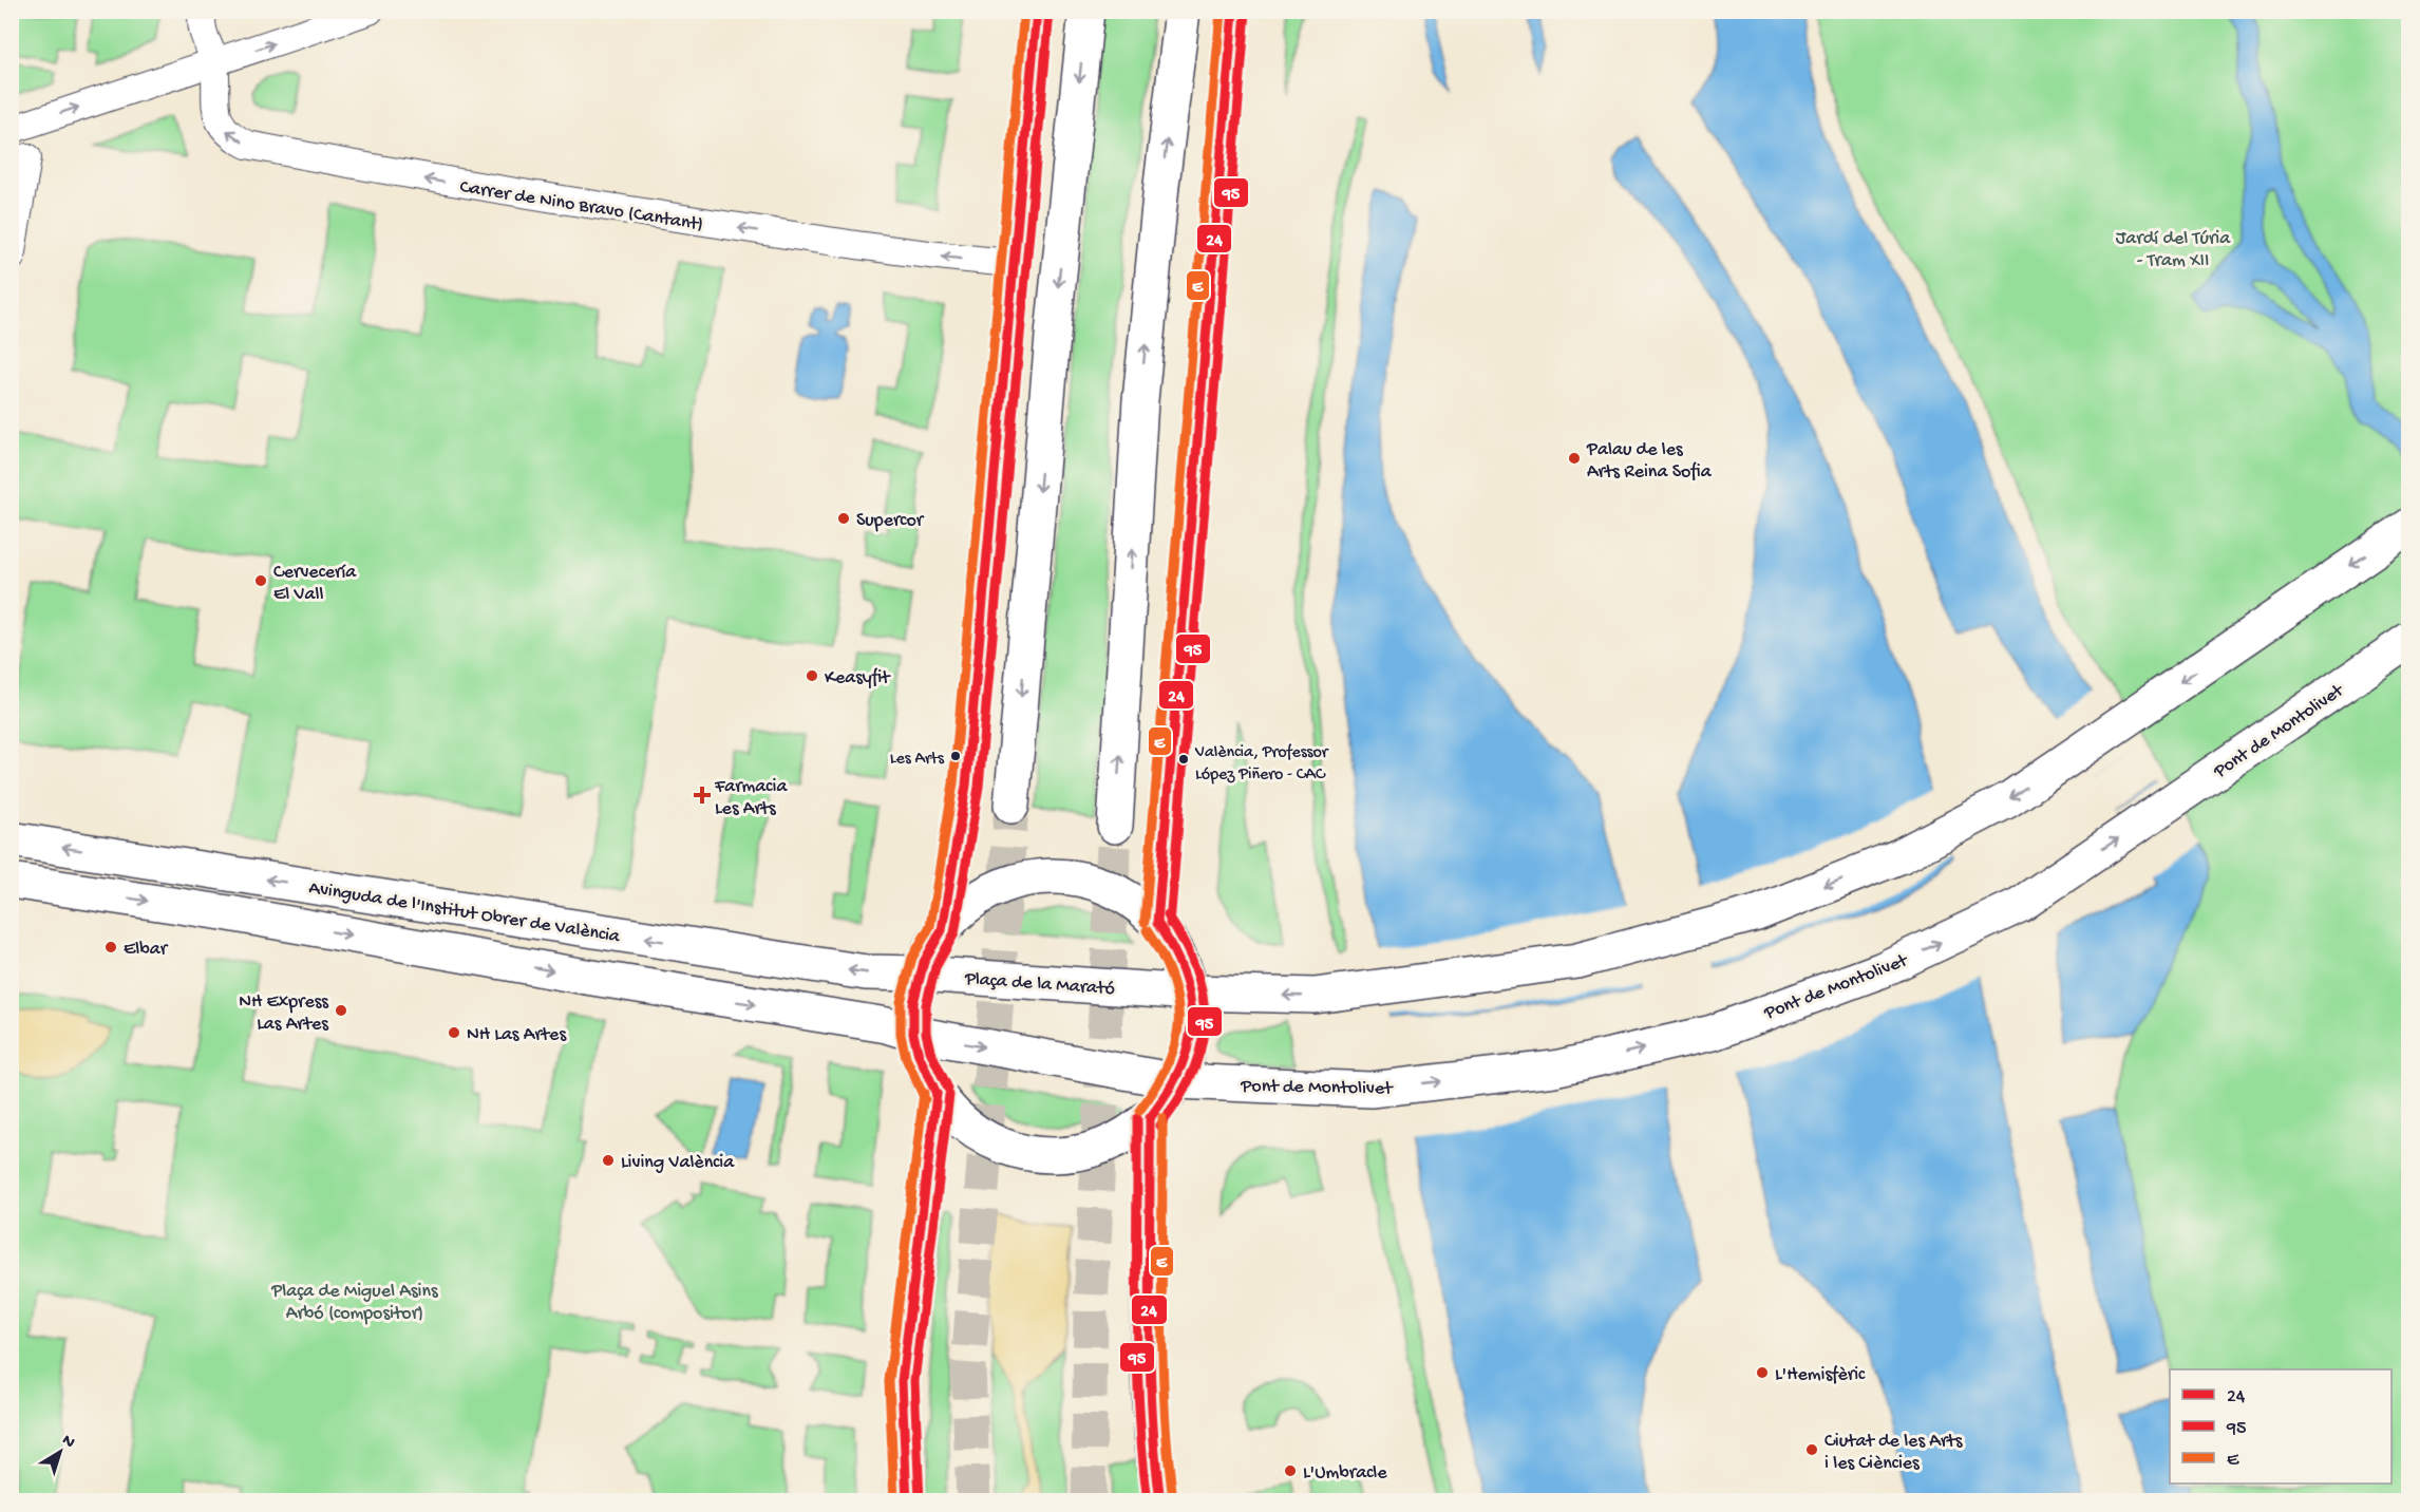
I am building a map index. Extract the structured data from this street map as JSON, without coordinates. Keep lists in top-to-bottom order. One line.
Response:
{"streets":{"main road":["Pont de Montolivet","Avinguda de l'Institut Obrer de València","Plaça de la Marató"],"street":["Carrer de Nino Bravo (Cantant)"]},"crossings":[["Avinguda de l'Institut Obrer de València","Plaça de la Marató"]],"one_way":["Carrer de Nino Bravo (Cantant)"],"parks":["Jardí del Túria - Tram XII","Plaça de Miguel Asins Arbó (compositor)"],"places":{"other":["Palau de les Arts Reina Sofia","Supercor","Cervecería El Vall","Keasyfit","Les Arts","València, Professor López Piñero - CAC","Elbar","NH Express Las Artes","NH Las Artes","Living València","L'Hemisfèric","Ciutat de les Arts i les Ciències","L'Umbracle"],"health":["Farmacia Les Arts"]},"lines":["transit line 24","transit line E","transit line 95"],"legend":["24","95","E"],"north":"top right"}
